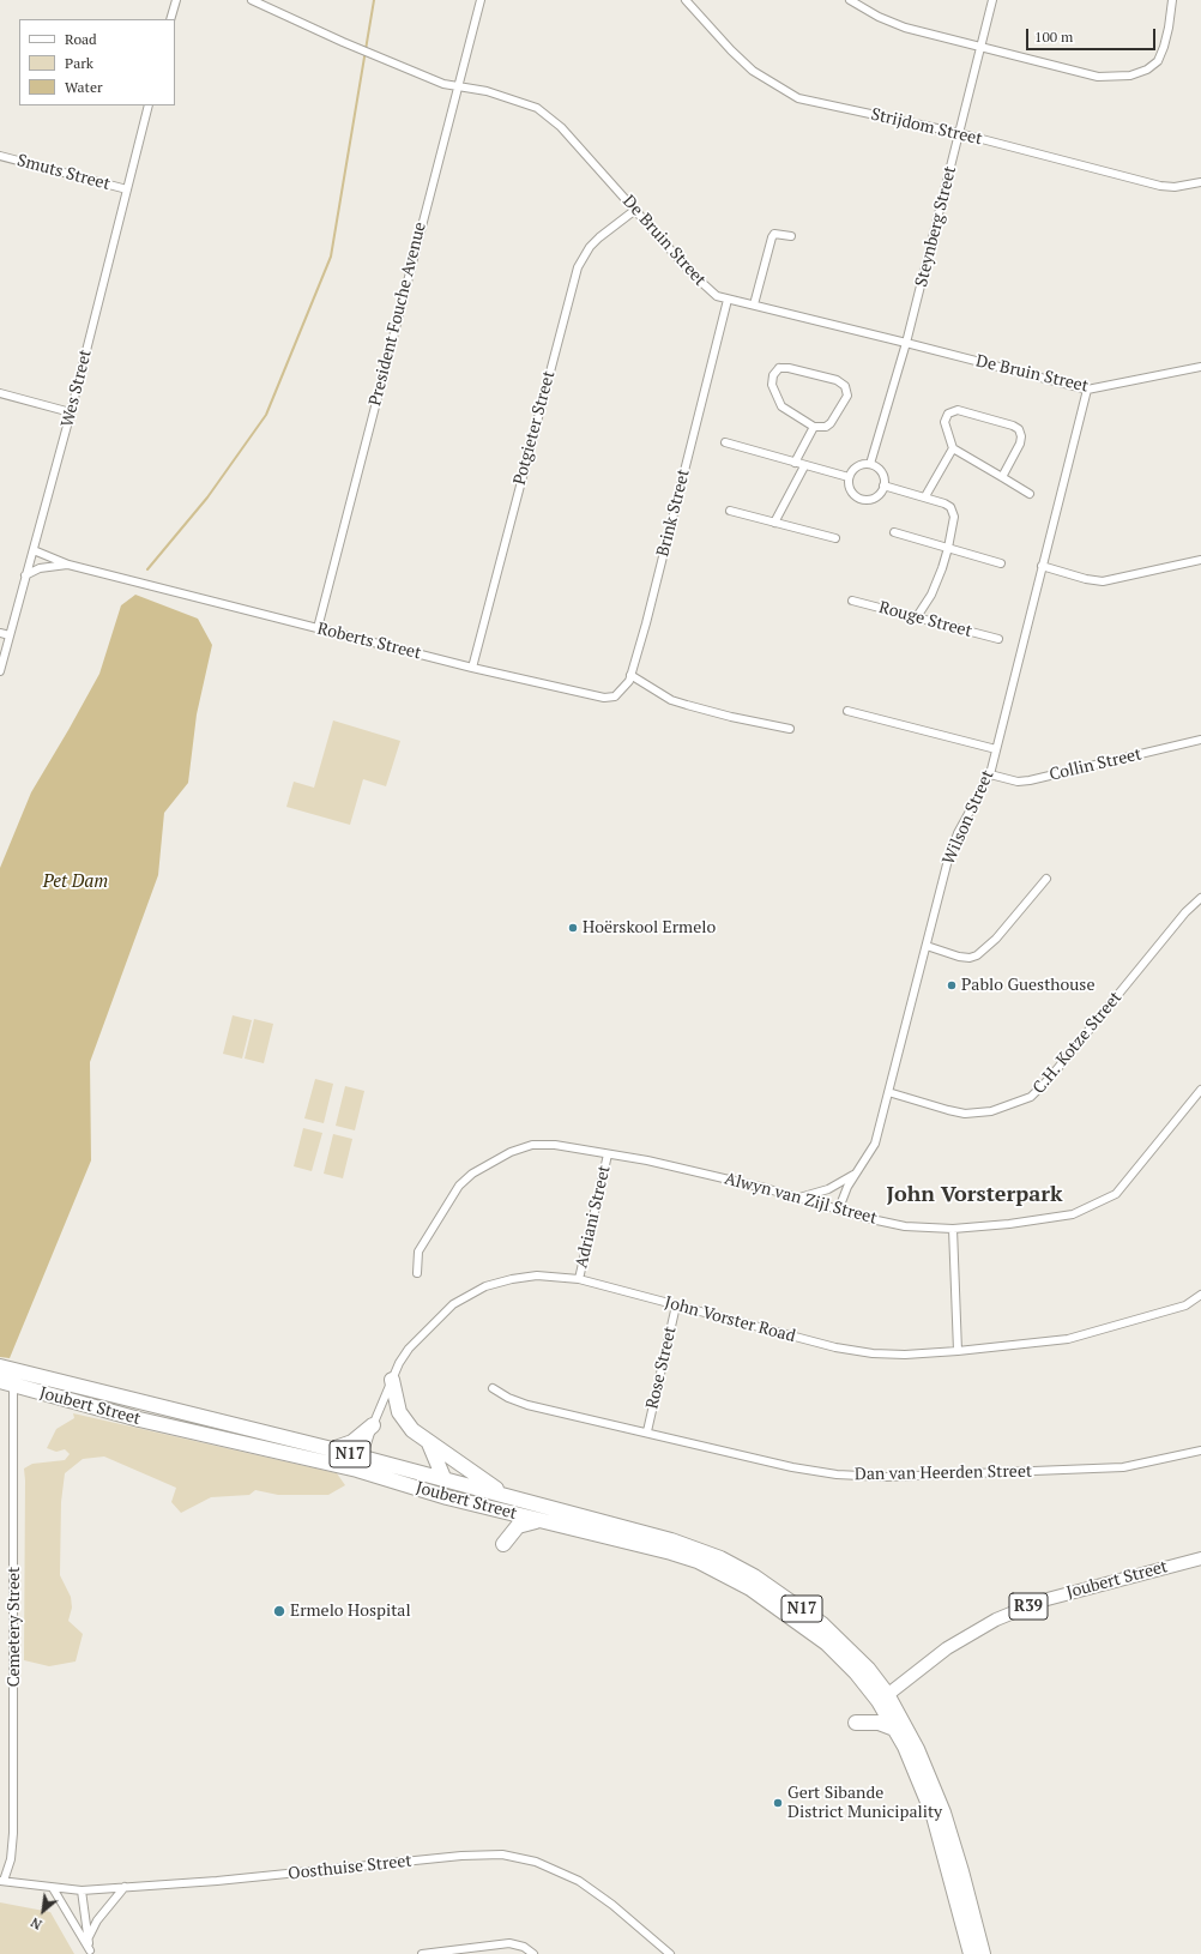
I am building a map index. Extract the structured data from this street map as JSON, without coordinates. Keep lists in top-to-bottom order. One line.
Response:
{"streets":{"highway":["Joubert Street","N17"],"main road":["R39"],"street":["Strijdom Street","Smuts Street","Steynberg Street","De Bruin Street","President Fouche Avenue","Wes Street","Potgieter Street","Brink Street","Rouge Street","Roberts Street","Collin Street","Wilson Street","C.H. Kotze Street","Alwyn van Zijl Street","Adriani Street","John Vorster Road","Rose Street","Dan van Heerden Street","Cemetery Street","Oosthuise Street"]},"crossings":[["Strijdom Street","Steynberg Street"],["Smuts Street","Wes Street"],["Steynberg Street","De Bruin Street"],["De Bruin Street","President Fouche Avenue"],["De Bruin Street","Potgieter Street"],["De Bruin Street","Brink Street"],["De Bruin Street","Wilson Street"],["President Fouche Avenue","Roberts Street"],["Potgieter Street","Roberts Street"],["Brink Street","Roberts Street"],["Collin Street","Wilson Street"],["Wilson Street","C.H. Kotze Street"],["Wilson Street","Alwyn van Zijl Street"],["Alwyn van Zijl Street","Adriani Street"],["Adriani Street","John Vorster Road"],["John Vorster Road","Rose Street"],["John Vorster Road","Joubert Street"],["Rose Street","Dan van Heerden Street"],["Joubert Street","N17"],["Joubert Street","Cemetery Street"],["Cemetery Street","Oosthuise Street"]],"districts":["John Vorsterpark"],"water":["Pet Dam"],"places":["Hoërskool Ermelo","Pablo Guesthouse","Ermelo Hospital","Gert Sibande District Municipality"],"legend":["Road","Park","Water"],"scale_bar":"100 m","north":"bottom left"}
